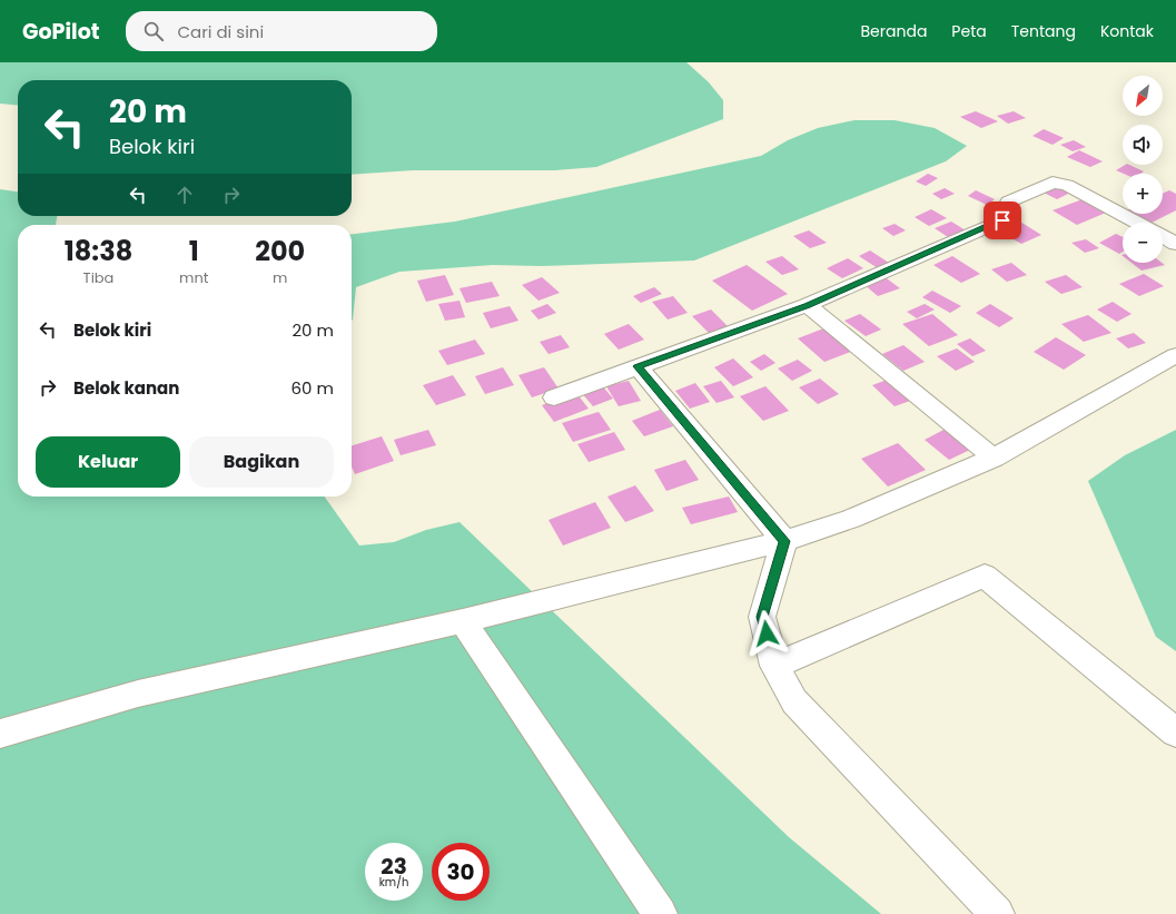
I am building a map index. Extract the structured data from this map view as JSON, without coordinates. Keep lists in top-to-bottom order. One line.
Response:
{"north":"bottom left","page":{"header":"GoPilot","search":"Cari di sini","nav":["Beranda","Peta","Tentang","Kontak"],"map_buttons":["+","−"],"turn":["20 m","Belok kiri"],"eta":["18:38","Tiba","1","mnt","200","m"],"list":[{"name":"Belok kiri","value":"20 m"},{"name":"Belok kanan","value":"60 m"}],"buttons":["Keluar","Bagikan"],"speed":"23 km/h","limit":"30"}}
